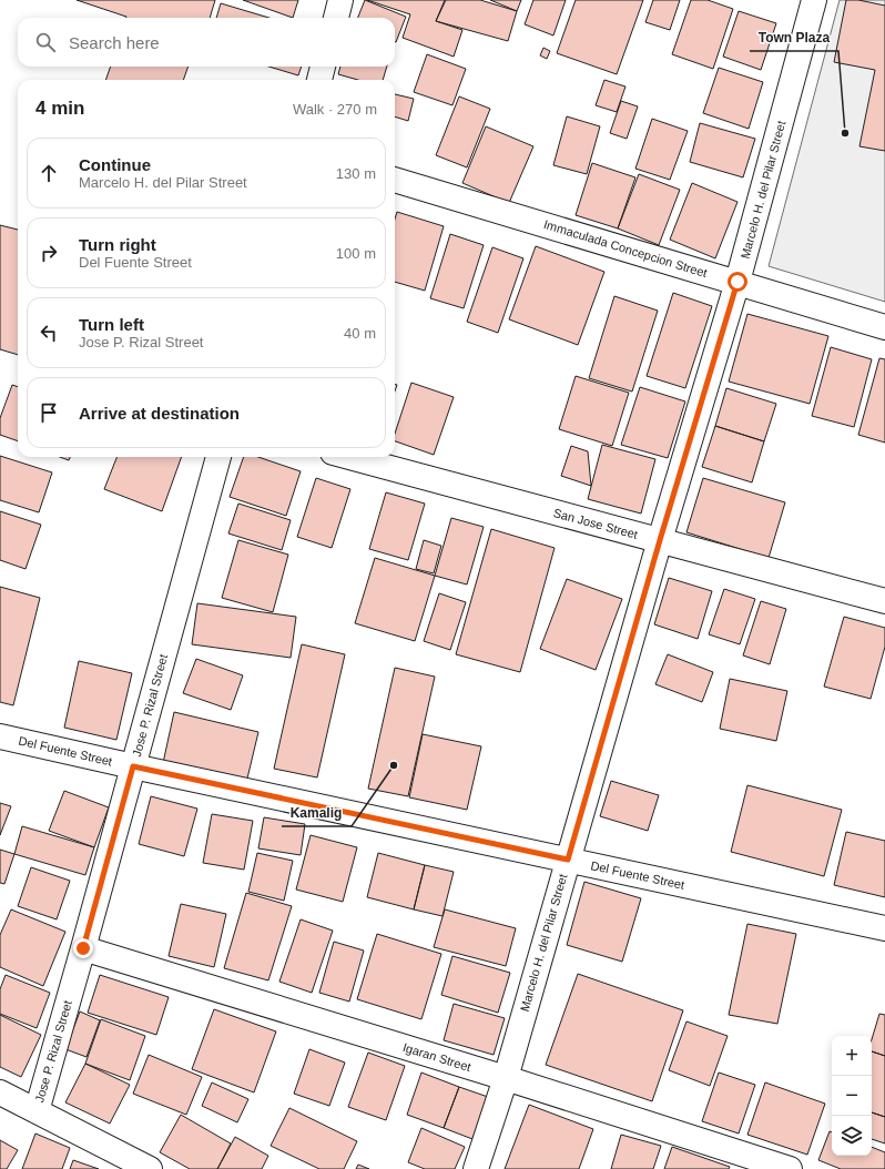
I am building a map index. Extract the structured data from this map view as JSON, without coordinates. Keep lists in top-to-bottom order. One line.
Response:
{"streets":{"street":["Marcelo H. del Pilar Street","Immaculada Concepcion Street","San Jose Street","Jose P. Rizal Street","Del Fuente Street","Igaran Street"]},"crossings":[["Marcelo H. del Pilar Street","Immaculada Concepcion Street"],["Marcelo H. del Pilar Street","San Jose Street"],["Marcelo H. del Pilar Street","Del Fuente Street"],["Marcelo H. del Pilar Street","Igaran Street"],["Jose P. Rizal Street","Del Fuente Street"],["Jose P. Rizal Street","Igaran Street"]],"places":["Town Plaza","Kamalig"],"page":{"search":"Search here","heading":["4 min","Walk · 270 m"],"list":[["Continue","Marcelo H. del Pilar Street","130 m"],["Turn right","Del Fuente Street","100 m"],["Turn left","Jose P. Rizal Street","40 m"],"Arrive at destination"],"map_buttons":["+","−"]}}
